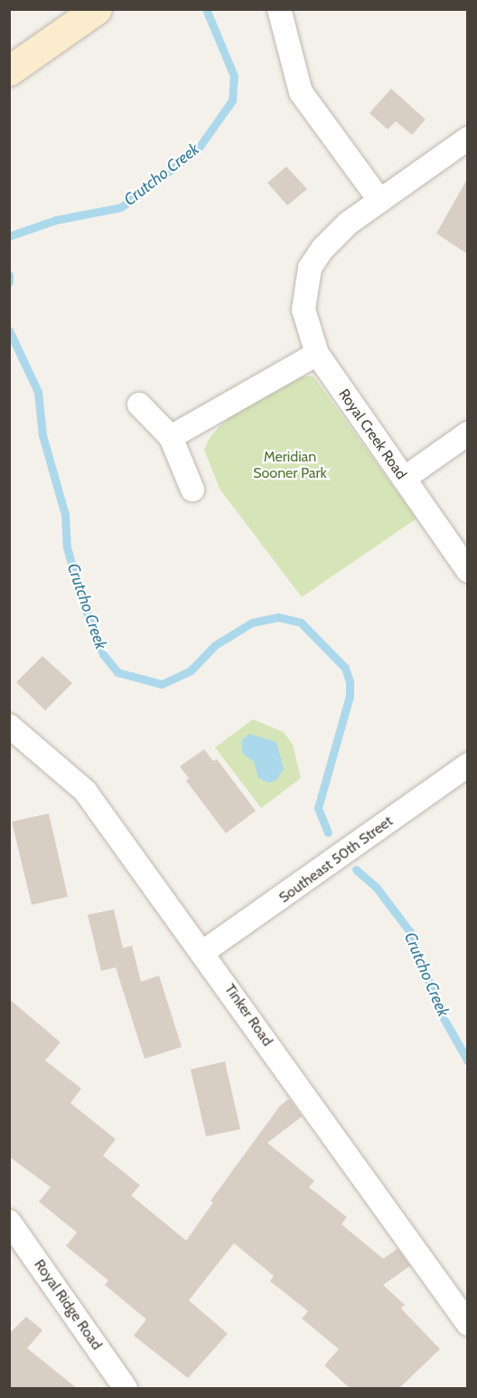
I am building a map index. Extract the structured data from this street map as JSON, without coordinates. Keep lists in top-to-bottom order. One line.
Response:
{"streets":{"street":["Royal Creek Road","Southeast 50th Street","Tinker Road","Royal Ridge Road"]},"crossings":[["Southeast 50th Street","Tinker Road"]],"water":["Crutcho Creek"],"parks":["Meridian Sooner Park"]}
